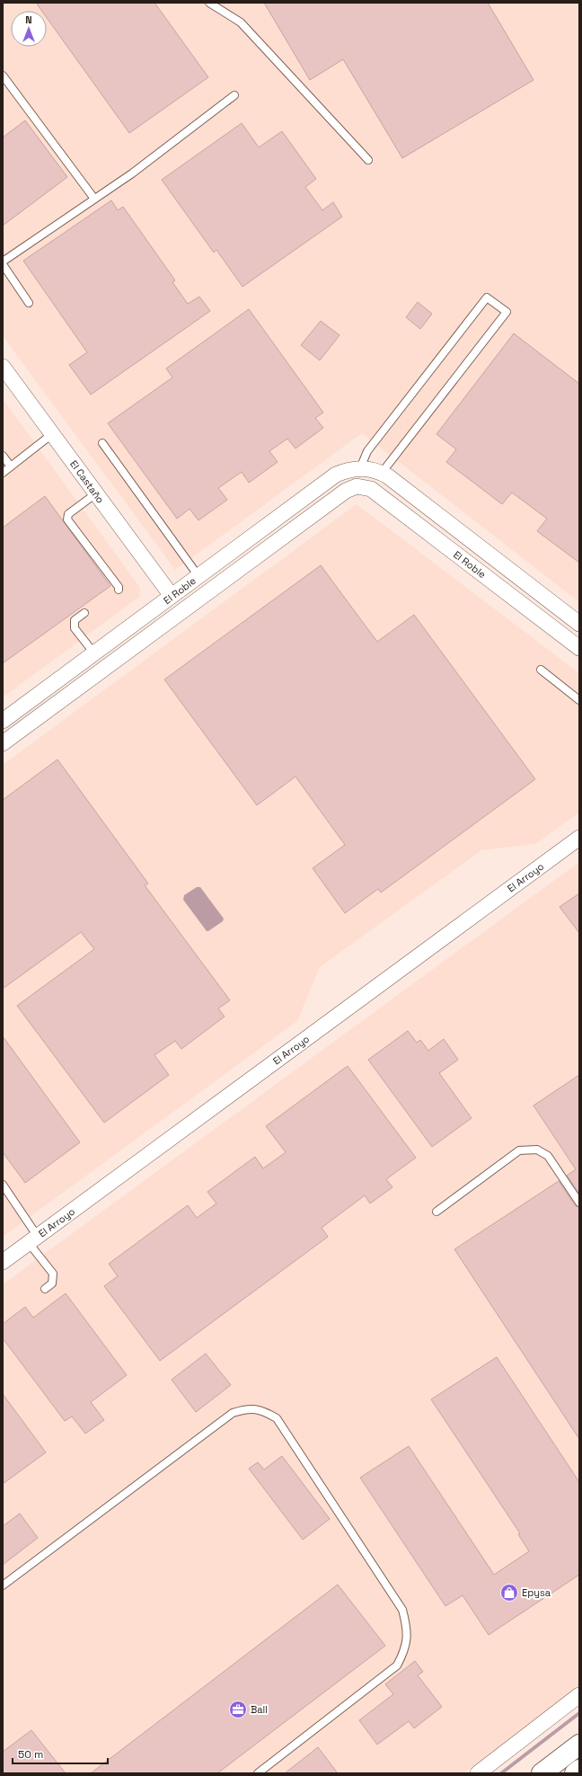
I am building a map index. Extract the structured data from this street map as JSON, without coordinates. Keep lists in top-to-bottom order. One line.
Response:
{"streets":{"street":["El Castaño","El Roble","El Arroyo"]},"crossings":[["El Castaño","El Roble"]],"places":{"shop":["Epysa"],"office":["Ball"]},"scale_bar":"50 m","north":"top"}
